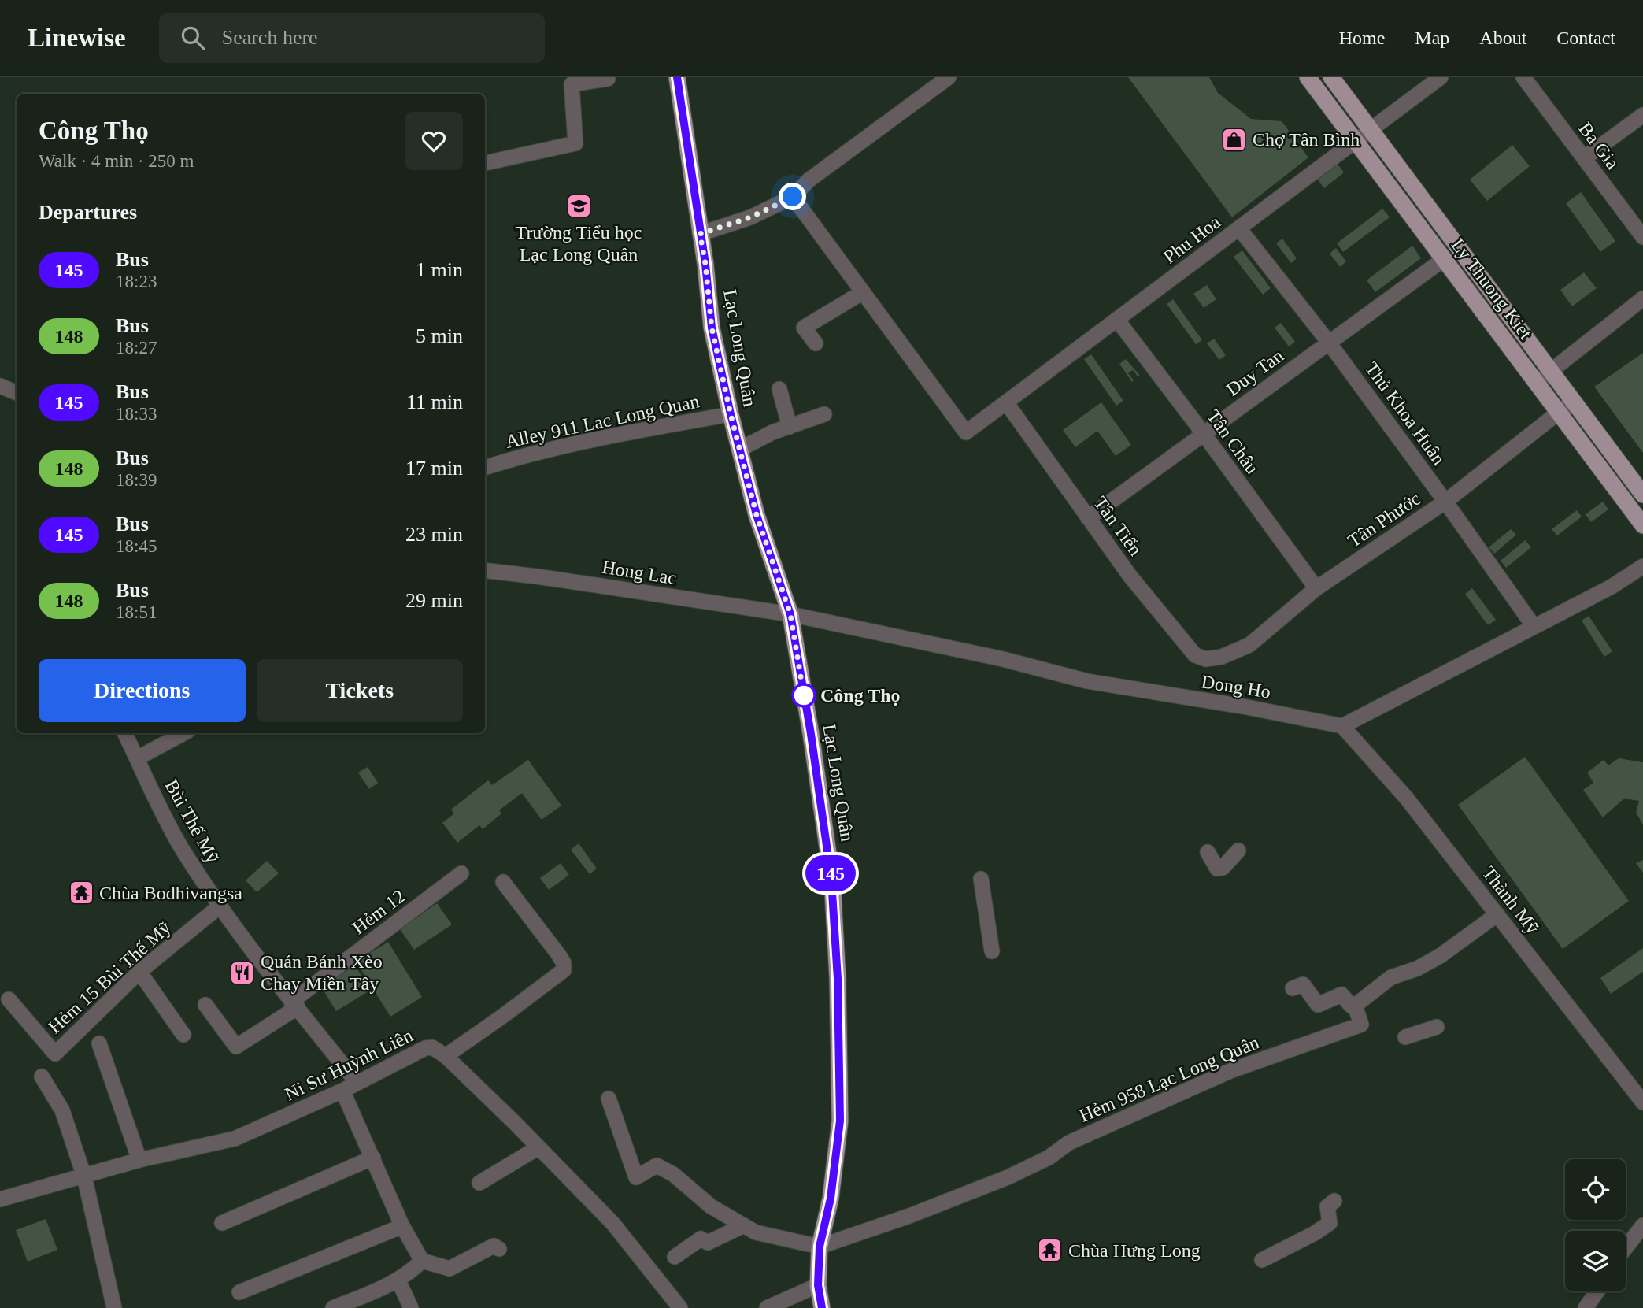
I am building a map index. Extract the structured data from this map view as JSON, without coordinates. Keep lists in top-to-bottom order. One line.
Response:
{"streets":{"main road":["Ly Thuong Kiet","Lạc Long Quân"],"street":["Ba Gia","Phu Hoa","Duy Tan","Thủ Khoa Huân","Alley 911 Lac Long Quan","Tân Châu","Tân Phước","Tân Tiến","Hong Lac","Dong Ho","Bùi Thế Mỹ","Thành Mỹ","Hẻm 12","Hẻm 15 Bùi Thế Mỹ","Ni Sư Huỳnh Liên","Hẻm 958 Lạc Long Quân"]},"crossings":[["Phu Hoa","Ly Thuong Kiet"],["Phu Hoa","Thủ Khoa Huân"],["Phu Hoa","Tân Châu"],["Phu Hoa","Tân Tiến"],["Ly Thuong Kiet","Duy Tan"],["Ly Thuong Kiet","Tân Phước"],["Lạc Long Quân","Alley 911 Lac Long Quan"],["Lạc Long Quân","Hong Lac"],["Lạc Long Quân","Dong Ho"],["Lạc Long Quân","Hẻm 958 Lạc Long Quân"],["Duy Tan","Thủ Khoa Huân"],["Duy Tan","Tân Châu"],["Duy Tan","Tân Tiến"],["Thủ Khoa Huân","Tân Phước"],["Tân Châu","Tân Phước"],["Tân Phước","Tân Tiến"],["Hong Lac","Dong Ho"],["Dong Ho","Thành Mỹ"],["Bùi Thế Mỹ","Hẻm 12"],["Bùi Thế Mỹ","Hẻm 15 Bùi Thế Mỹ"],["Bùi Thế Mỹ","Ni Sư Huỳnh Liên"]],"places":{"shop":["Chợ Tân Bình"],"school or university":["Trường Tiểu học Lạc Long Quân"],"other":["Công Thọ"],"temple":["Chùa Bodhivangsa","Chùa Hưng Long"],"restaurant":["Quán Bánh Xèo Chay Miền Tây"]},"lines":["bus line 145"],"page":{"header":"Linewise","search":"Search here","nav":["Home","Map","About","Contact"],"on_map":"145","heading":[["Công Thọ","Walk · 4 min · 250 m"],"Departures"],"list":[{"mark":"145","name":"Bus","note":"18:23","value":"1 min"},{"mark":"148","name":"Bus","note":"18:27","value":"5 min"},{"mark":"145","name":"Bus","note":"18:33","value":"11 min"},{"mark":"148","name":"Bus","note":"18:39","value":"17 min"},{"mark":"145","name":"Bus","note":"18:45","value":"23 min"},{"mark":"148","name":"Bus","note":"18:51","value":"29 min"}],"buttons":["Directions","Tickets"]}}
